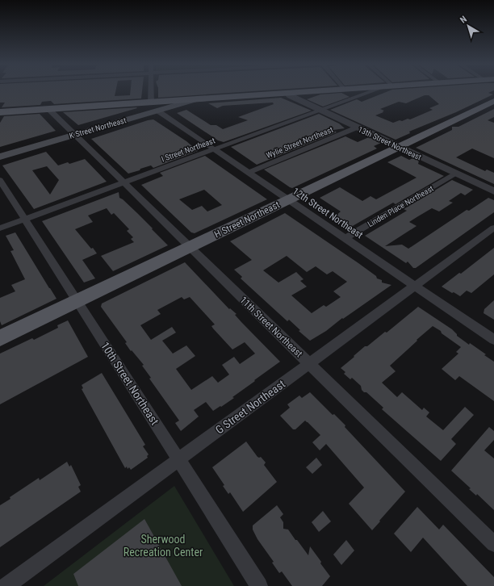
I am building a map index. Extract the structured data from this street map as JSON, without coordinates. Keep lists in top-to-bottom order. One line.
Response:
{"streets":{"main road":["K Street Northeast","12th Street Northeast","H Street Northeast"],"street":["Wylie Street Northeast","13th Street Northeast","I Street Northeast","Linden Place Northeast","11th Street Northeast","10th Street Northeast","G Street Northeast"]},"crossings":[["K Street Northeast","12th Street Northeast"],["K Street Northeast","11th Street Northeast"],["Wylie Street Northeast","13th Street Northeast"],["Wylie Street Northeast","12th Street Northeast"],["13th Street Northeast","I Street Northeast"],["13th Street Northeast","Linden Place Northeast"],["13th Street Northeast","H Street Northeast"],["I Street Northeast","12th Street Northeast"],["I Street Northeast","11th Street Northeast"],["I Street Northeast","10th Street Northeast"],["Linden Place Northeast","12th Street Northeast"],["12th Street Northeast","H Street Northeast"],["12th Street Northeast","G Street Northeast"],["H Street Northeast","11th Street Northeast"],["H Street Northeast","10th Street Northeast"],["11th Street Northeast","G Street Northeast"],["10th Street Northeast","G Street Northeast"]],"parks":["Sherwood Recreation Center"],"north":"top left"}
